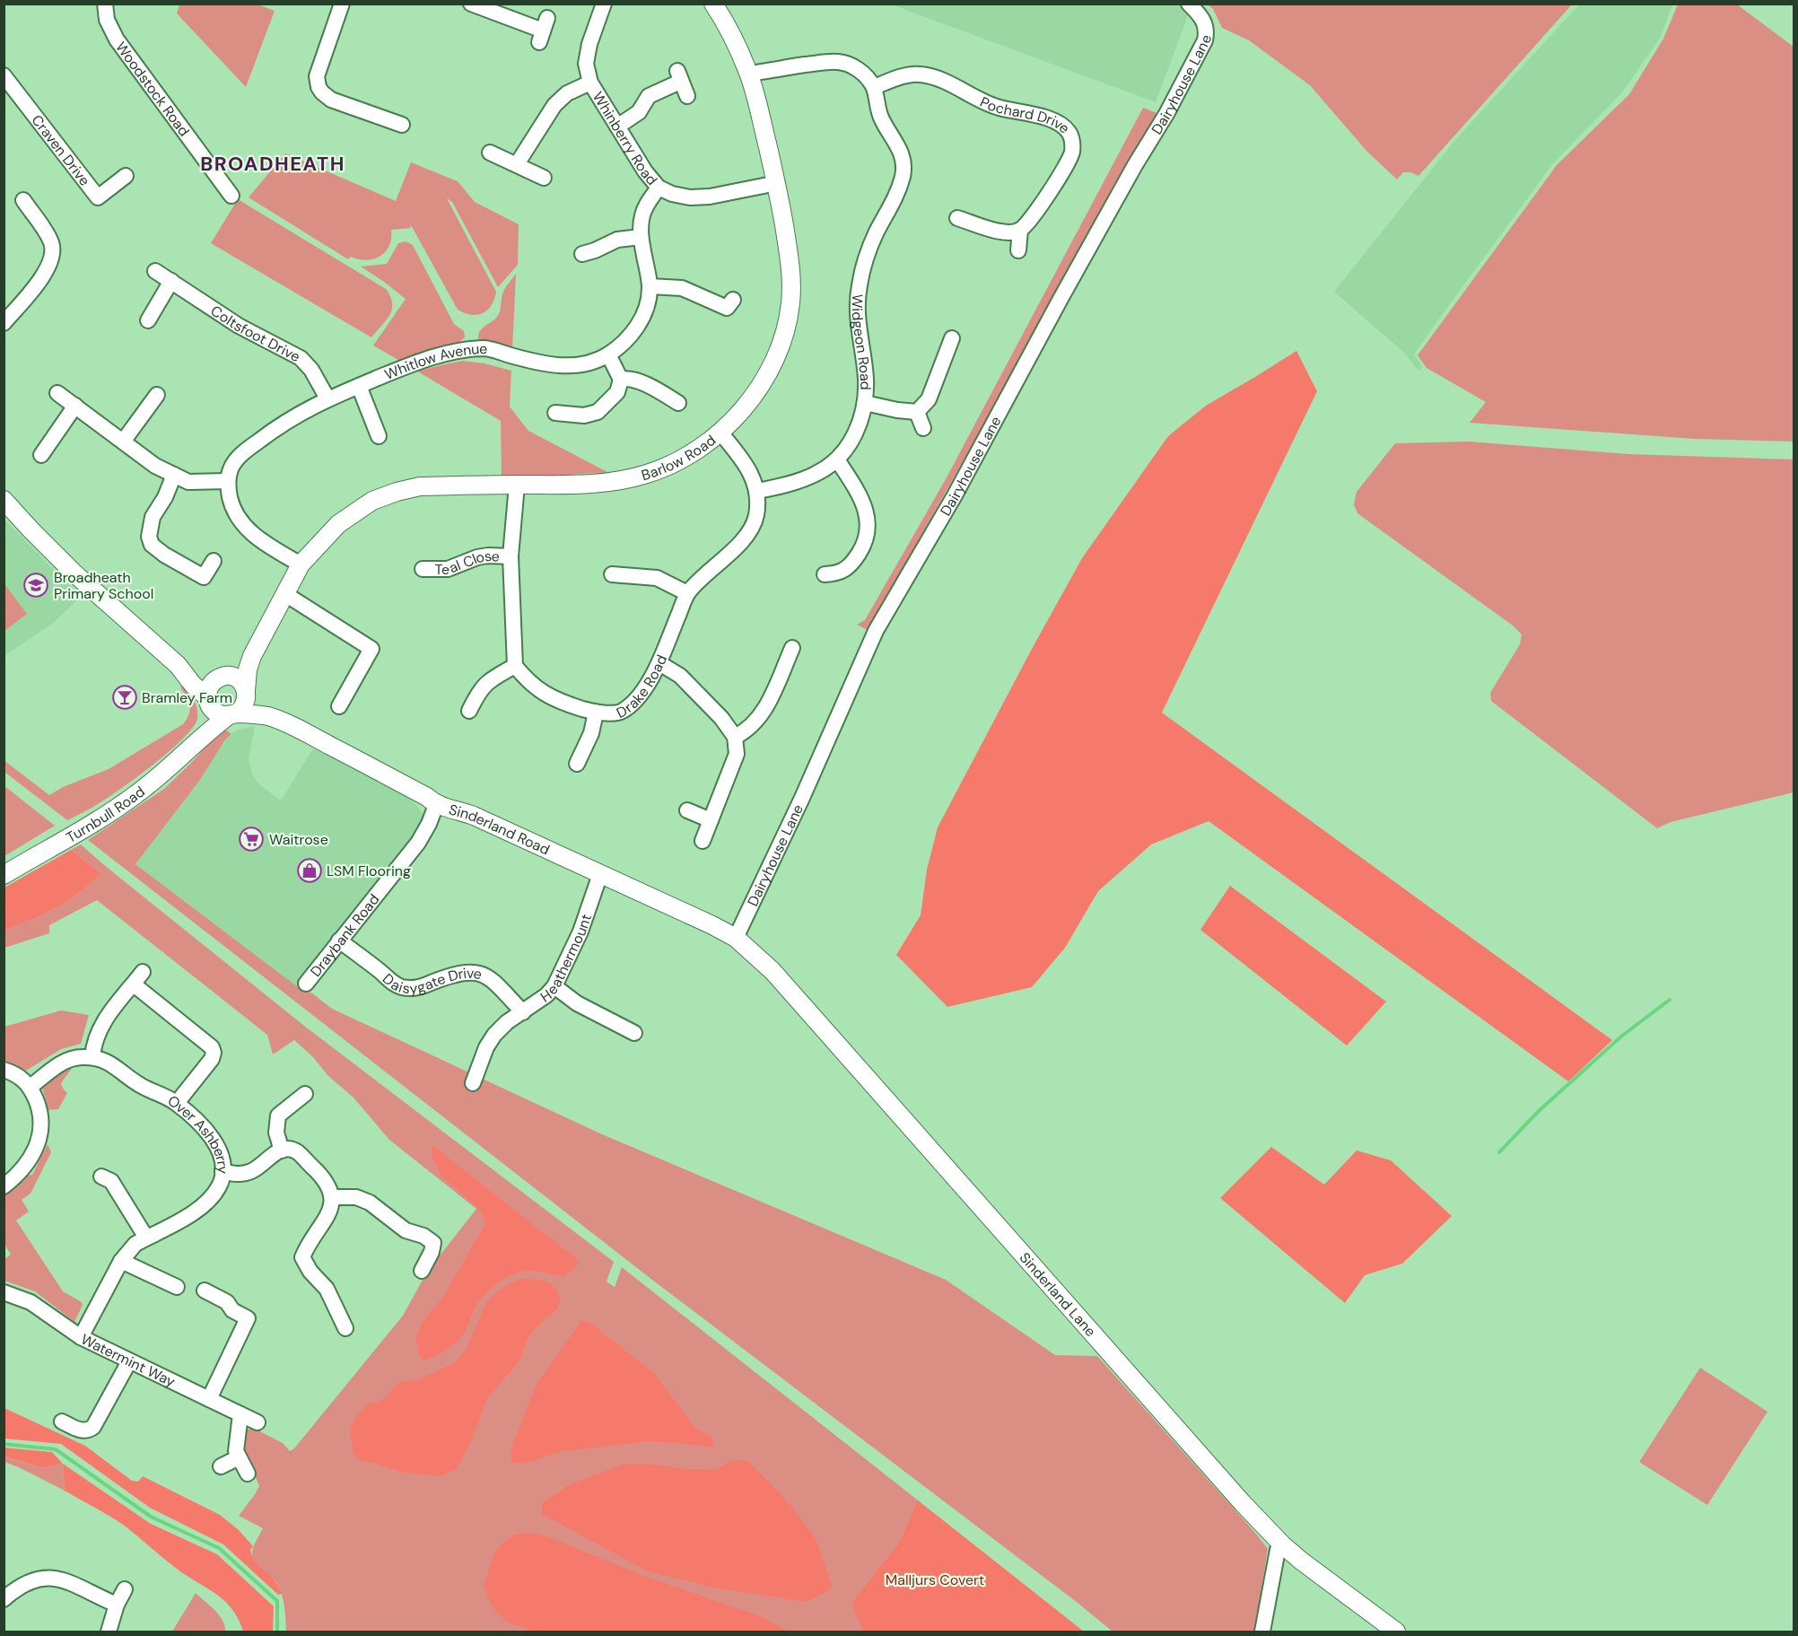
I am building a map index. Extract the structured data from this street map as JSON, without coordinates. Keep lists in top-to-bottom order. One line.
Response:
{"streets":{"street":["Dairyhouse Lane","Woodstock Road","Pochard Drive","Whinberry Road","Craven Drive","Coltsfoot Drive","Widgeon Road","Whitlow Avenue","Barlow Road","Teal Close","Drake Road","Turnbull Road","Sinderland Road","Draybank Road","Heathermount","Daisygate Drive","Over Ashberry","Sinderland Lane","Watermint Way"]},"crossings":[["Dairyhouse Lane","Sinderland Road"],["Dairyhouse Lane","Sinderland Lane"],["Pochard Drive","Widgeon Road"],["Whinberry Road","Whitlow Avenue"],["Whinberry Road","Barlow Road"],["Coltsfoot Drive","Whitlow Avenue"],["Widgeon Road","Barlow Road"],["Widgeon Road","Drake Road"],["Barlow Road","Drake Road"],["Barlow Road","Turnbull Road"],["Barlow Road","Sinderland Road"],["Turnbull Road","Sinderland Road"],["Sinderland Road","Draybank Road"],["Sinderland Road","Heathermount"],["Sinderland Road","Sinderland Lane"],["Draybank Road","Daisygate Drive"],["Heathermount","Daisygate Drive"],["Over Ashberry","Watermint Way"]],"districts":["BROADHEATH"],"parks":["Malljurs Covert"],"places":{"school or university":["Broadheath Primary School"],"bar":["Bramley Farm"],"supermarket":["Waitrose"],"shop":["LSM Flooring"]}}
